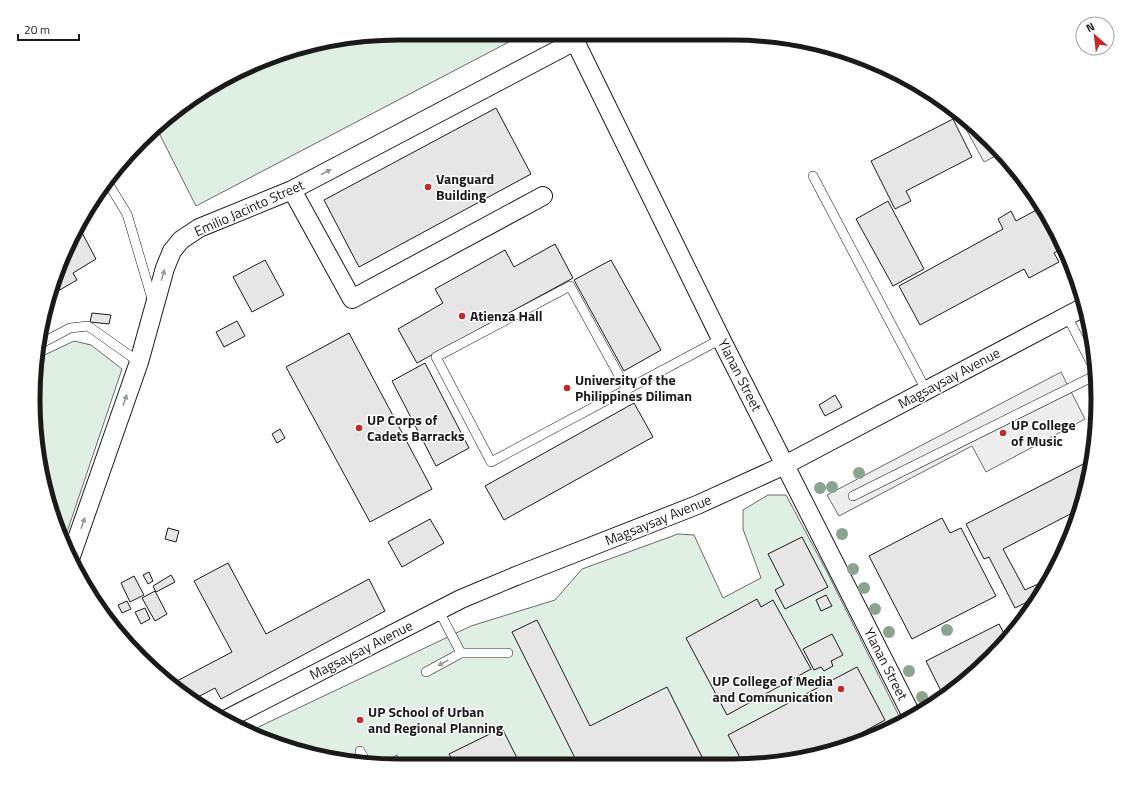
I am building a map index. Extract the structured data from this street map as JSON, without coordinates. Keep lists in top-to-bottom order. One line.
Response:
{"streets":{"street":["Emilio Jacinto Street","Ylanan Street","Magsaysay Avenue"]},"crossings":[["Ylanan Street","Magsaysay Avenue"]],"one_way":["Emilio Jacinto Street"],"places":["Vanguard Building","Atienza Hall","University of the Philippines Diliman","UP Corps of Cadets Barracks","UP College of Music","UP College of Media and Communication","UP School of Urban and Regional Planning"],"scale_bar":"20 m","north":"top left"}
